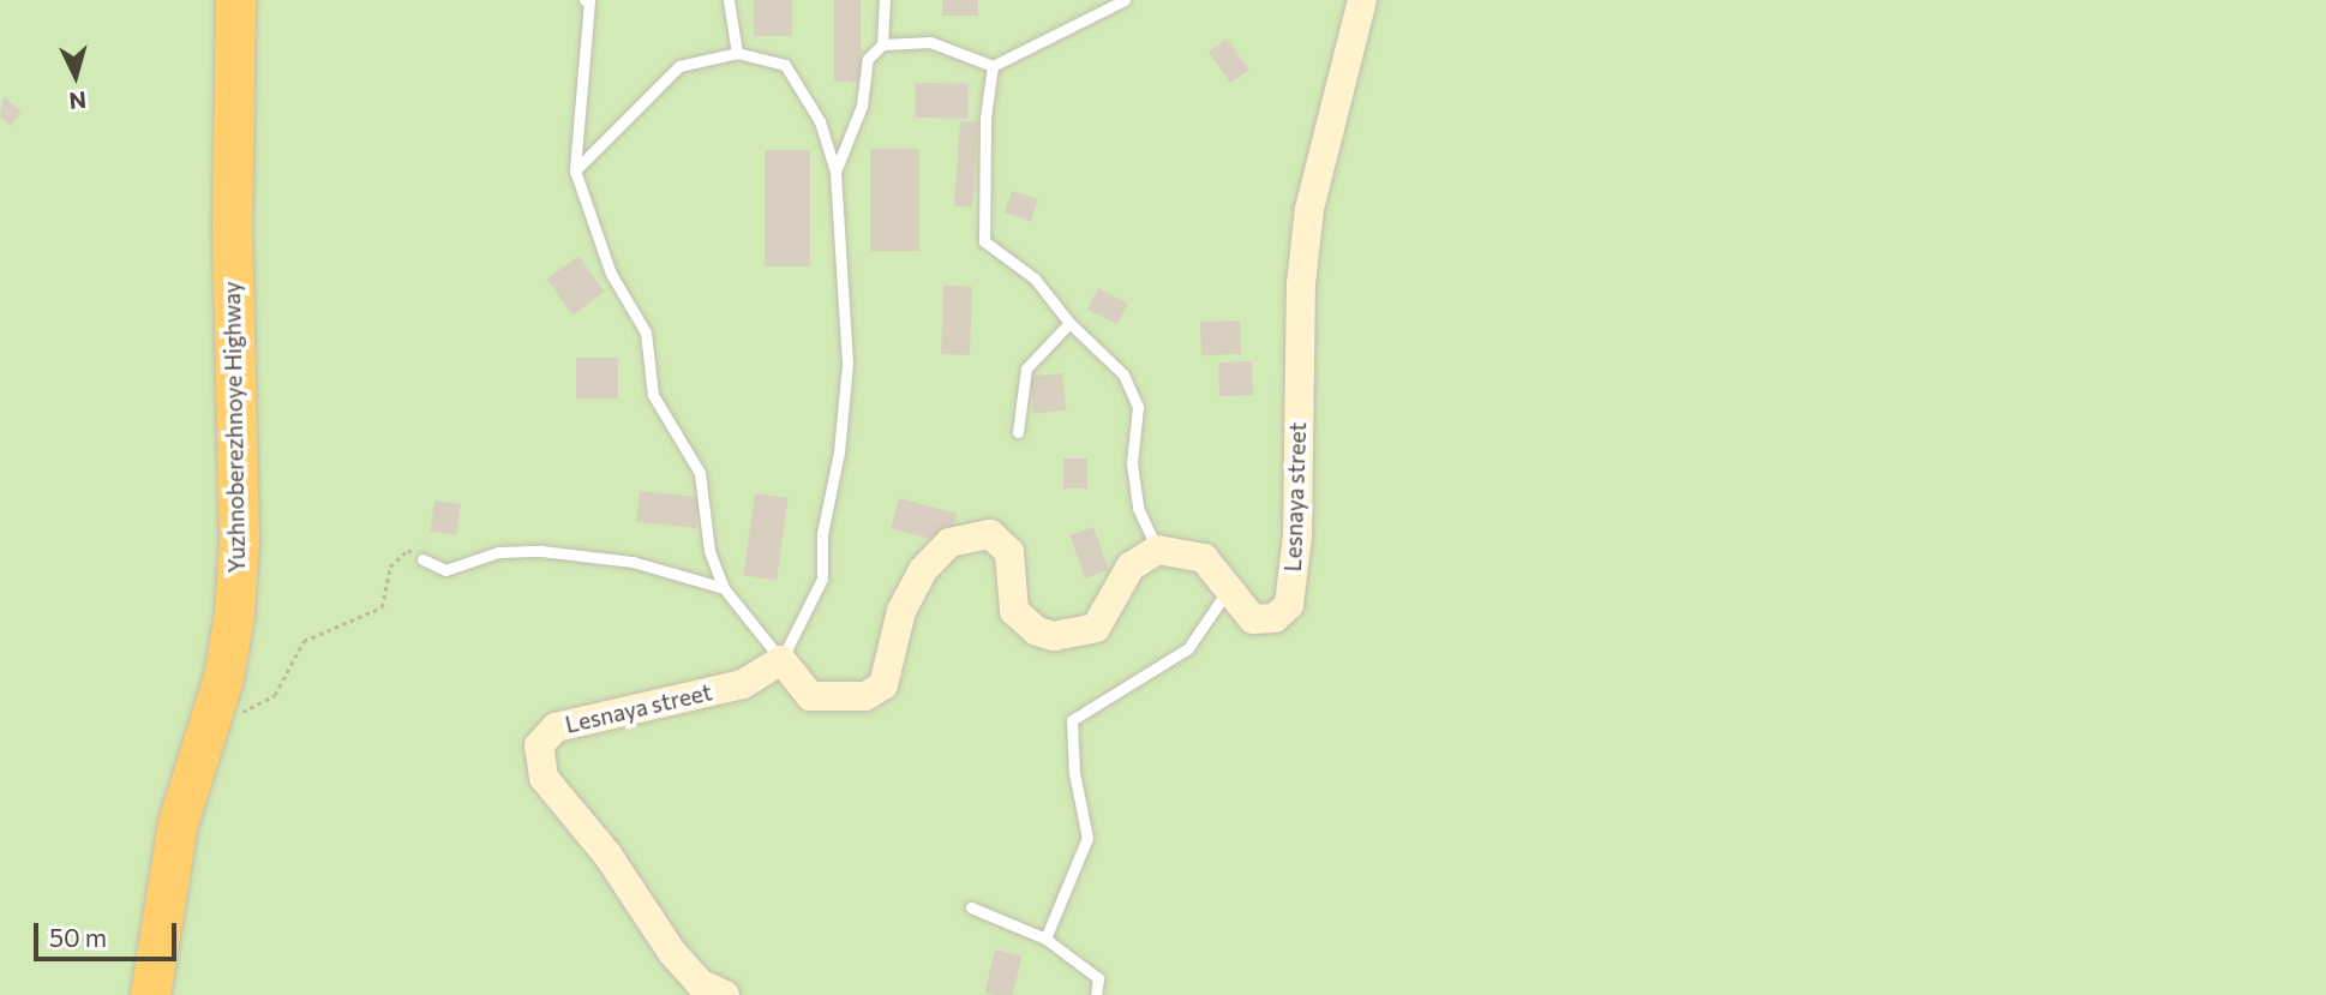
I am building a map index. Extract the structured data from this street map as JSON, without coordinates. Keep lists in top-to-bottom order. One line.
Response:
{"streets":{"highway":["Yuzhnoberezhnoye Highway"],"street":["Lesnaya street"]},"scale_bar":"50 m","north":"bottom"}
